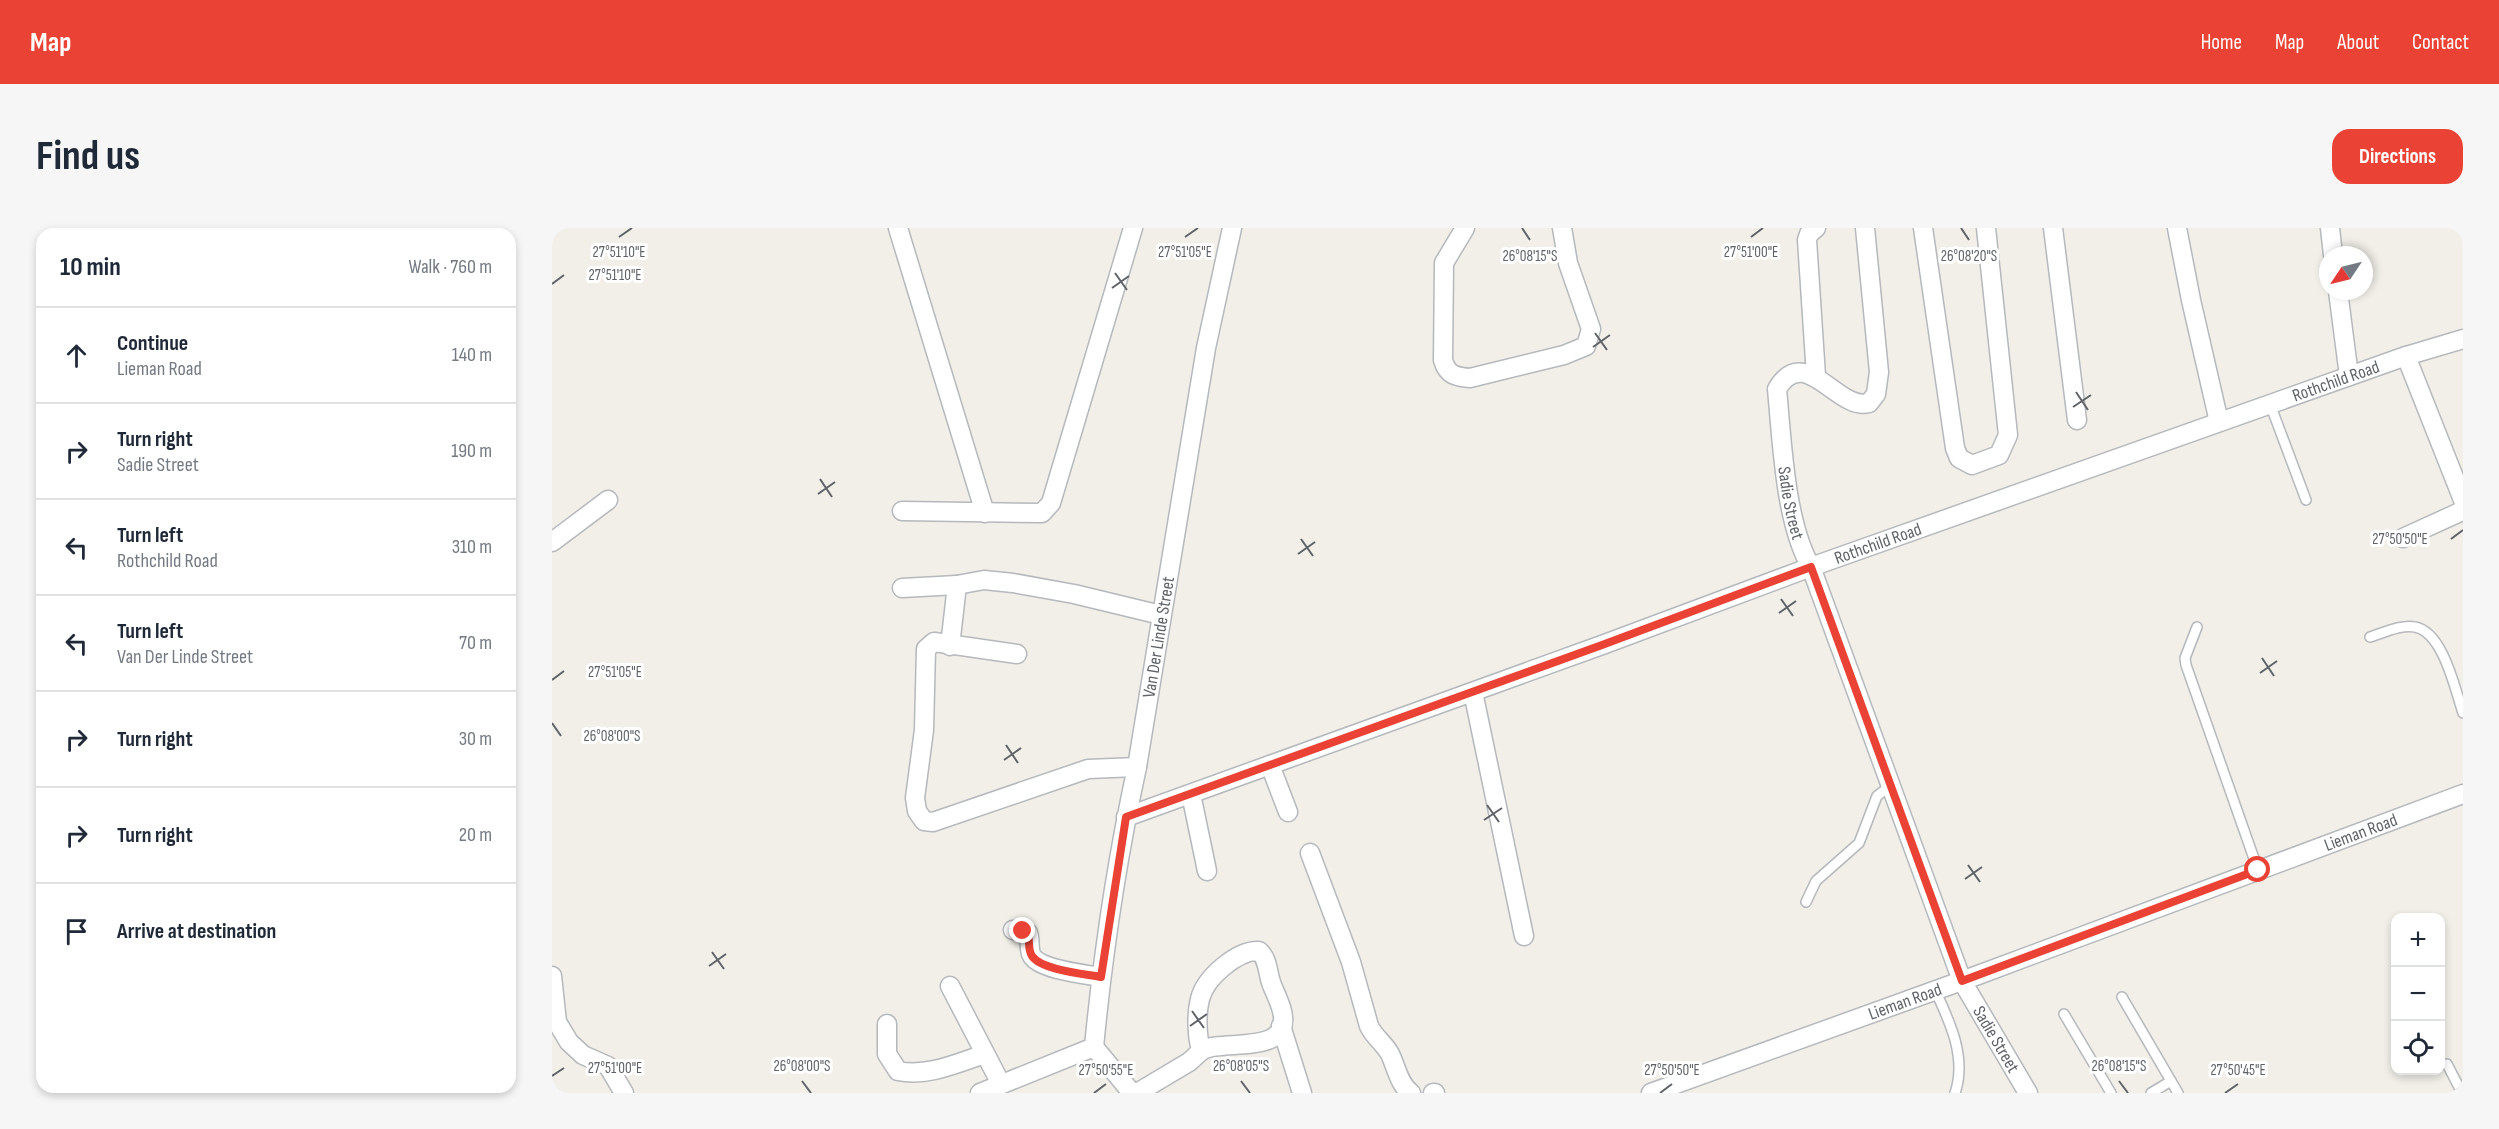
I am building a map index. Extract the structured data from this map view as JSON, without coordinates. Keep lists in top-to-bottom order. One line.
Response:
{"streets":{"street":["Rothchild Road","Sadie Street","Van Der Linde Street","Lieman Road"]},"crossings":[["Rothchild Road","Sadie Street"],["Rothchild Road","Van Der Linde Street"],["Sadie Street","Lieman Road"]],"north":"bottom left","page":{"header":"Map","nav":["Home","Map","About","Contact"],"buttons":"Directions","title":"Find us","heading":["10 min","Walk · 760 m"],"list":[["Continue","Lieman Road","140 m"],["Turn right","Sadie Street","190 m"],["Turn left","Rothchild Road","310 m"],["Turn left","Van Der Linde Street","70 m"],["Turn right","30 m"],["Turn right","20 m"],"Arrive at destination"],"map_buttons":["+","−"]},"coordinates":["27°51'05\"E","27°51'00\"E","27°51'10\"E","26°08'15\"S","26°08'20\"S","27°50'50\"E","26°08'00\"S","26°08'05\"S","27°50'55\"E","27°50'45\"E"]}
